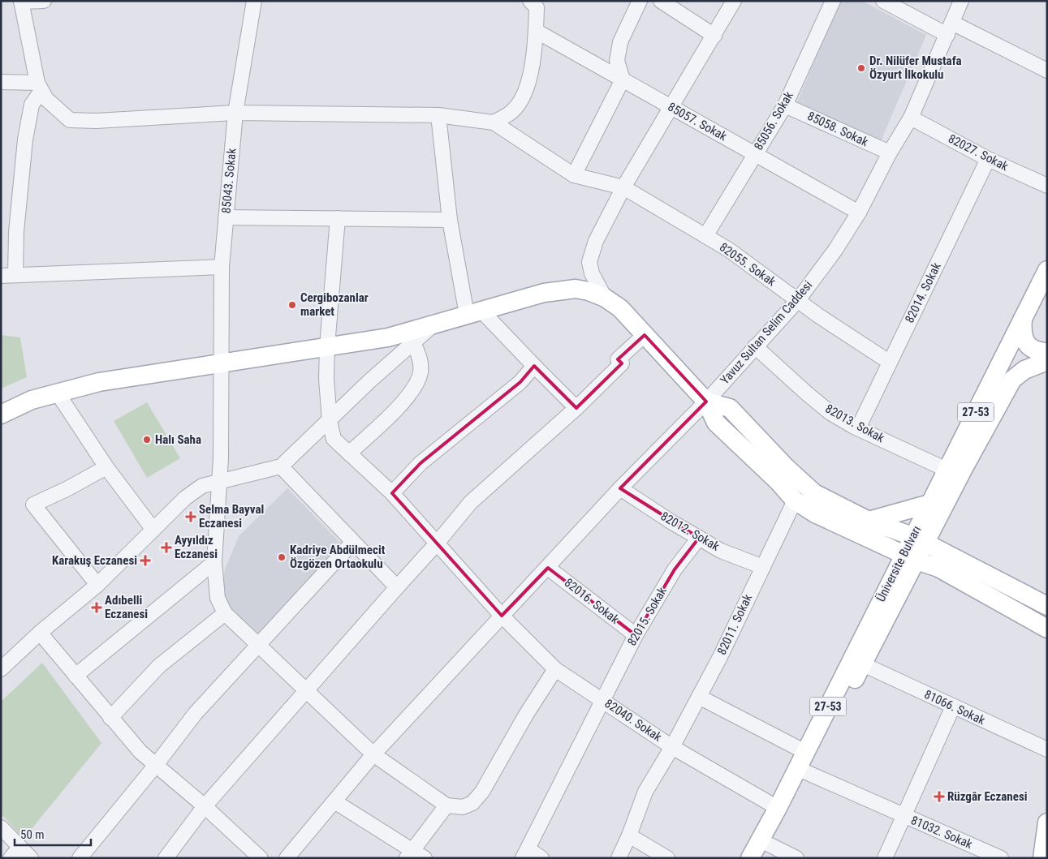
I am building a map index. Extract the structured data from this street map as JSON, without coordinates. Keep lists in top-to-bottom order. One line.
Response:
{"streets":{"main road":["27-53","Üniversite Bulvarı"],"street":["85056. Sokak","85057. Sokak","85058. Sokak","82027. Sokak","85043. Sokak","82055. Sokak","82014. Sokak","Yavuz Sultan Selim Caddesi","82013. Sokak","82012. Sokak","82016. Sokak","82015. Sokak","82011. Sokak","81066. Sokak","82040. Sokak","81032. Sokak"]},"crossings":[["85056. Sokak","85057. Sokak"],["85056. Sokak","85058. Sokak"],["85056. Sokak","82055. Sokak"],["85057. Sokak","Yavuz Sultan Selim Caddesi"],["85058. Sokak","Yavuz Sultan Selim Caddesi"],["82027. Sokak","82014. Sokak"],["82027. Sokak","Yavuz Sultan Selim Caddesi"],["82055. Sokak","82014. Sokak"],["82055. Sokak","Yavuz Sultan Selim Caddesi"],["82014. Sokak","82013. Sokak"],["Yavuz Sultan Selim Caddesi","82013. Sokak"],["Yavuz Sultan Selim Caddesi","82012. Sokak"],["Yavuz Sultan Selim Caddesi","82016. Sokak"],["Yavuz Sultan Selim Caddesi","82040. Sokak"],["82013. Sokak","Üniversite Bulvarı"],["82012. Sokak","82015. Sokak"],["82012. Sokak","82011. Sokak"],["Üniversite Bulvarı","81066. Sokak"],["Üniversite Bulvarı","82040. Sokak"],["Üniversite Bulvarı","81032. Sokak"],["82016. Sokak","82015. Sokak"],["82015. Sokak","82040. Sokak"],["82011. Sokak","82040. Sokak"]],"places":{"other":["Dr. Nilüfer Mustafa Özyurt İlkokulu","Cergibozanlar market","Halı Saha","Kadriye Abdülmecit Özgözen Ortaokulu"],"health":["Selma Bayval Eczanesi","Ayyıldız Eczanesi","Karakuş Eczanesi","Adıbelli Eczanesi","Rüzgâr Eczanesi"]},"scale_bar":"50 m"}
